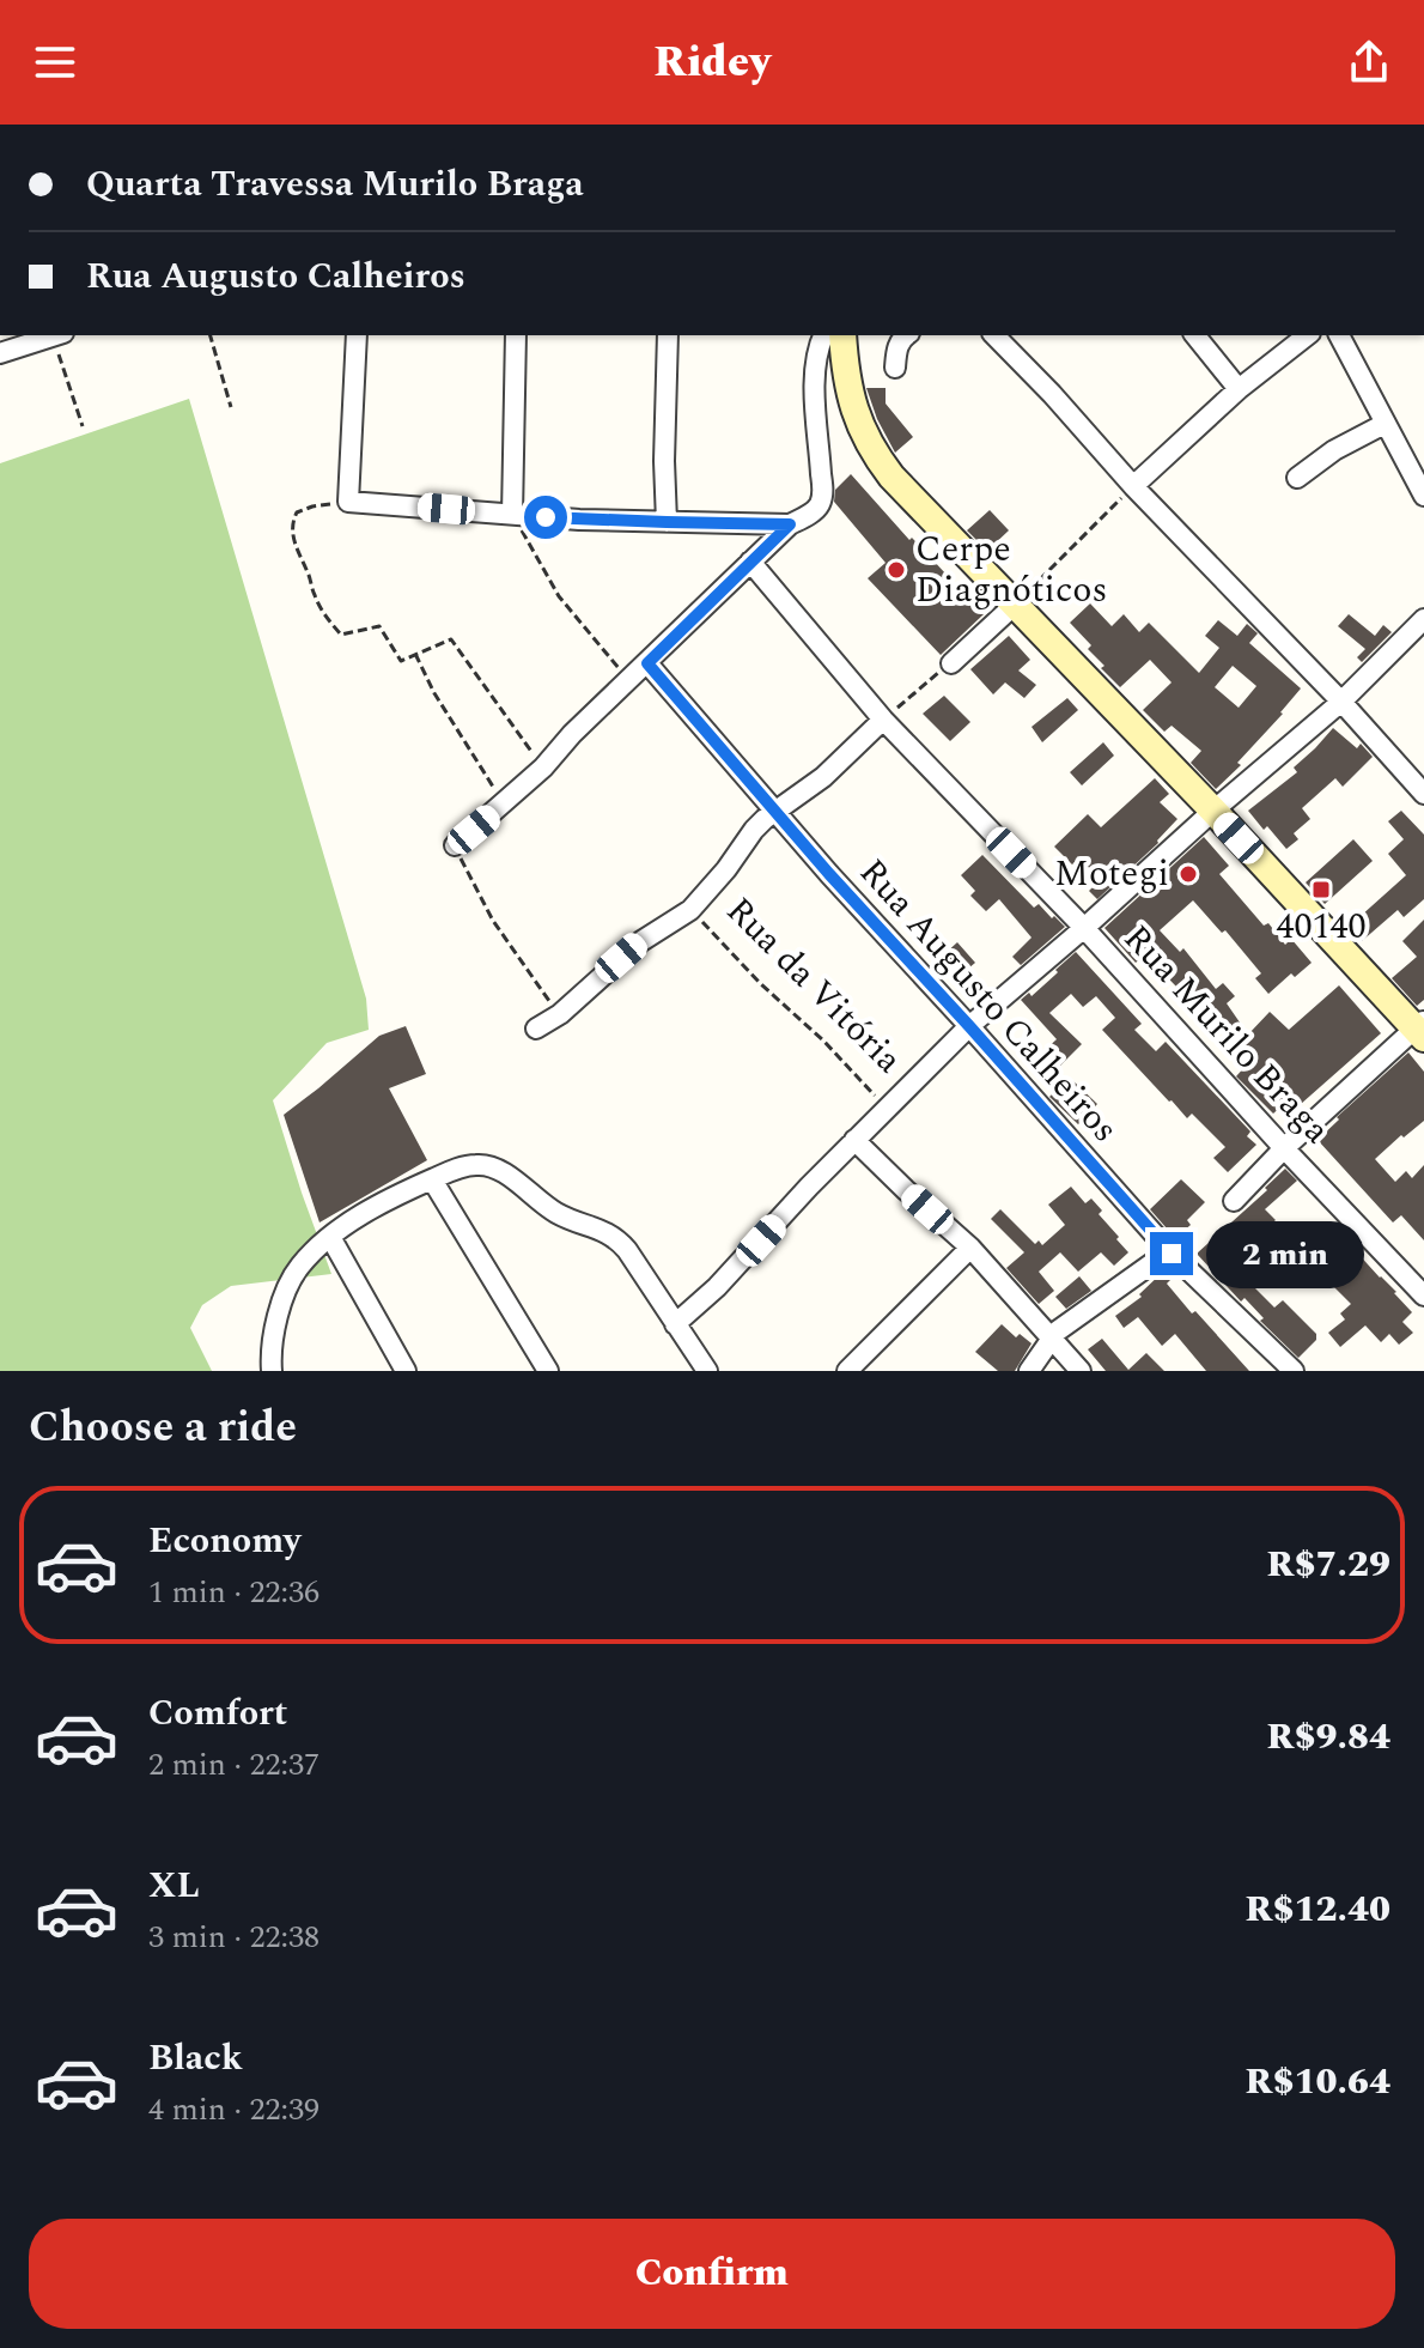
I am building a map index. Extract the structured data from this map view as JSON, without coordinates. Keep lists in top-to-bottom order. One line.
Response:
{"streets":{"street":["Rua Augusto Calheiros","Rua Murilo Braga"],"path":["Rua da Vitória"]},"places":{"other":["Cerpe Diagnóticos","Motegi"],"transit":["40140"]},"page":{"header":"Ridey","banner":["Quarta Travessa Murilo Braga","Rua Augusto Calheiros"],"bubble":"2 min","heading":"Choose a ride","list":[{"name":"Economy","note":"1 min · 22:36","value":"R$7.29"},{"name":"Comfort","note":"2 min · 22:37","value":"R$9.84"},{"name":"XL","note":"3 min · 22:38","value":"R$12.40"},{"name":"Black","note":"4 min · 22:39","value":"R$10.64"}],"buttons":"Confirm"}}
